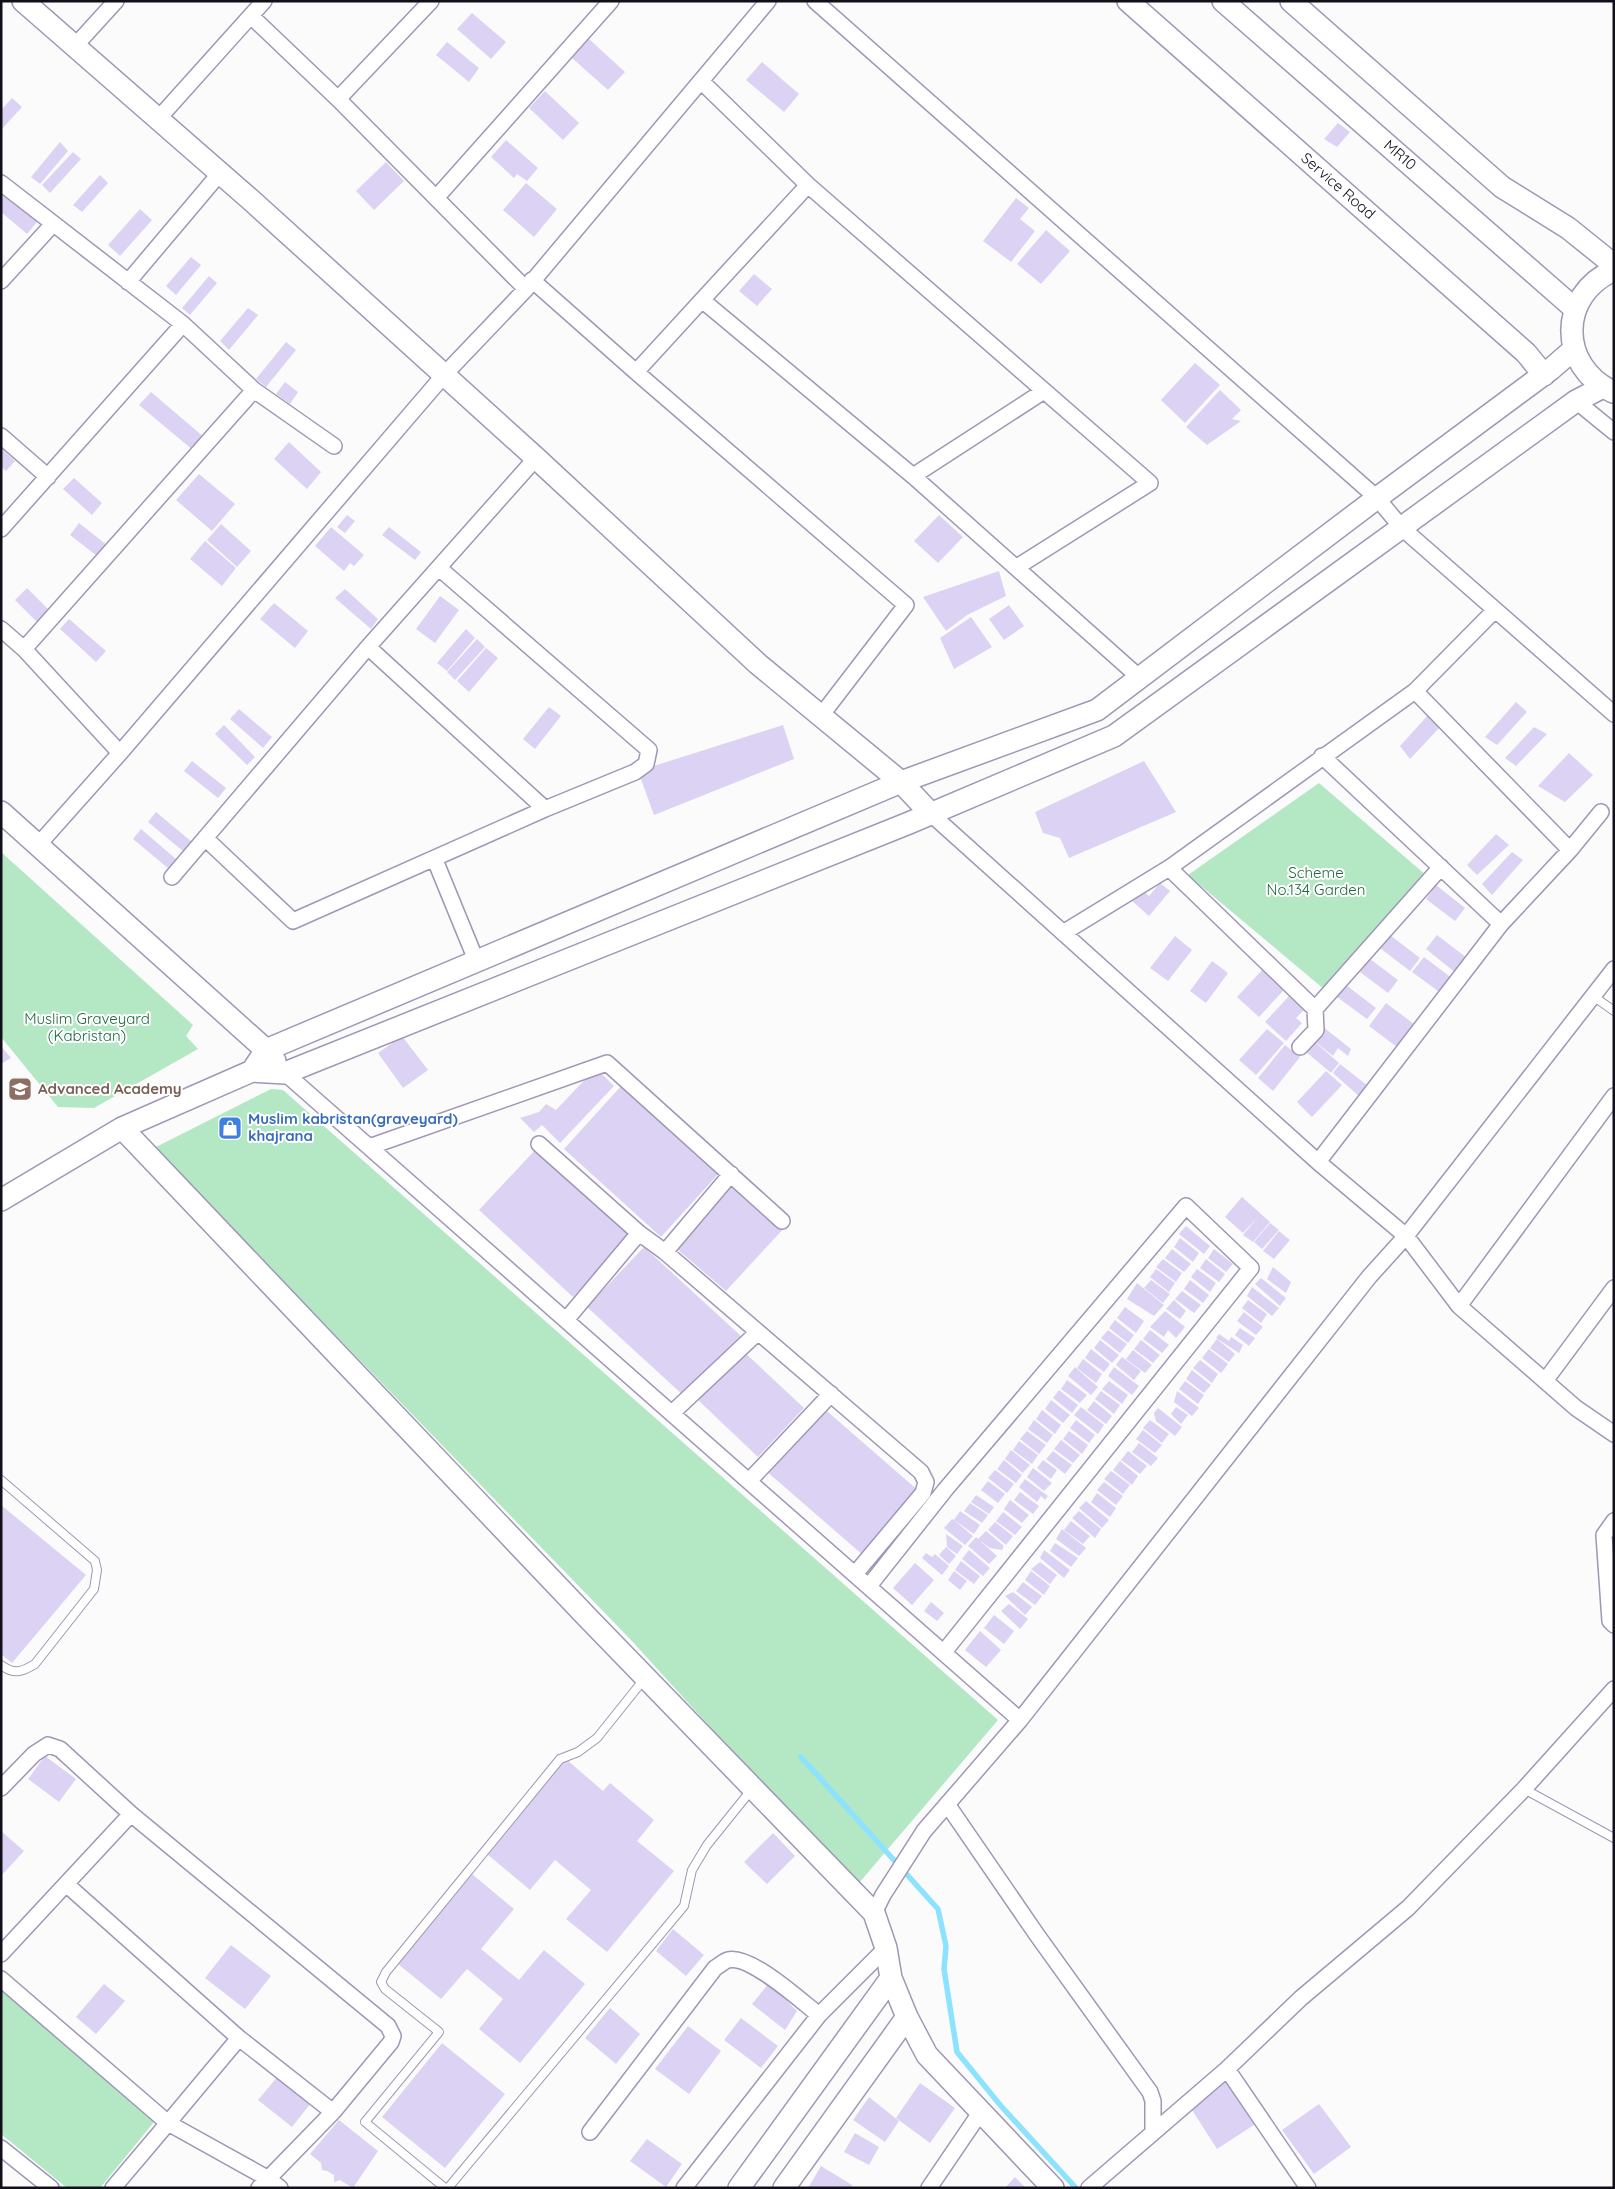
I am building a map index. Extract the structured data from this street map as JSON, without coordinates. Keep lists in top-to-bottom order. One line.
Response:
{"streets":{"street":["MR10","Service Road"]},"parks":["Scheme No.134 Garden","Muslim Graveyard (Kabristan)"],"places":{"school or university":["Advanced Academy"],"shop":["Muslim kabristan(graveyard) khajrana"]}}
